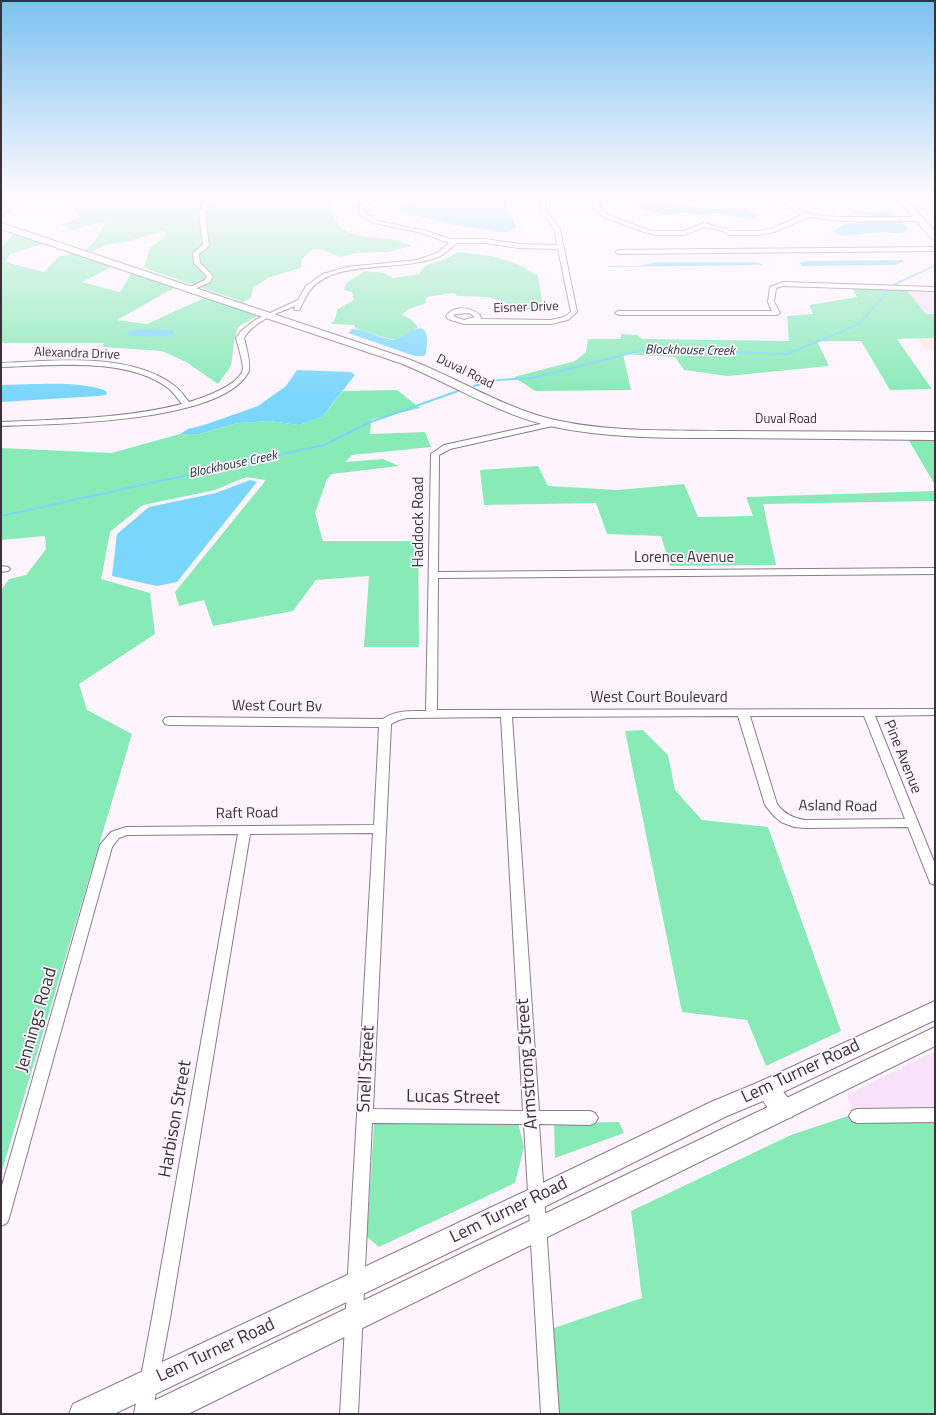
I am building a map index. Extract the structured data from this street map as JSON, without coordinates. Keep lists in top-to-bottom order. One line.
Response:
{"streets":{"main road":["Duval Road","Lem Turner Road"],"street":["Eisner Drive","Alexandra Drive","Haddock Road","Lorence Avenue","West Court Boulevard","West Court Bv","Pine Avenue","Asland Road","Raft Road","Jennings Road","Armstrong Street","Snell Street","Lucas Street","Harbison Street"]},"crossings":[["Duval Road","Haddock Road"],["Haddock Road","Lorence Avenue"],["Haddock Road","West Court Boulevard"],["West Court Boulevard","West Court Bv"],["West Court Boulevard","Pine Avenue"],["West Court Boulevard","Asland Road"],["West Court Boulevard","Armstrong Street"],["West Court Boulevard","Snell Street"],["West Court Bv","Snell Street"],["Pine Avenue","Asland Road"],["Raft Road","Jennings Road"],["Raft Road","Snell Street"],["Raft Road","Harbison Street"],["Armstrong Street","Lem Turner Road"],["Armstrong Street","Lucas Street"],["Snell Street","Lem Turner Road"],["Snell Street","Lucas Street"],["Lem Turner Road","Harbison Street"]],"water":["Blockhouse Creek"]}
